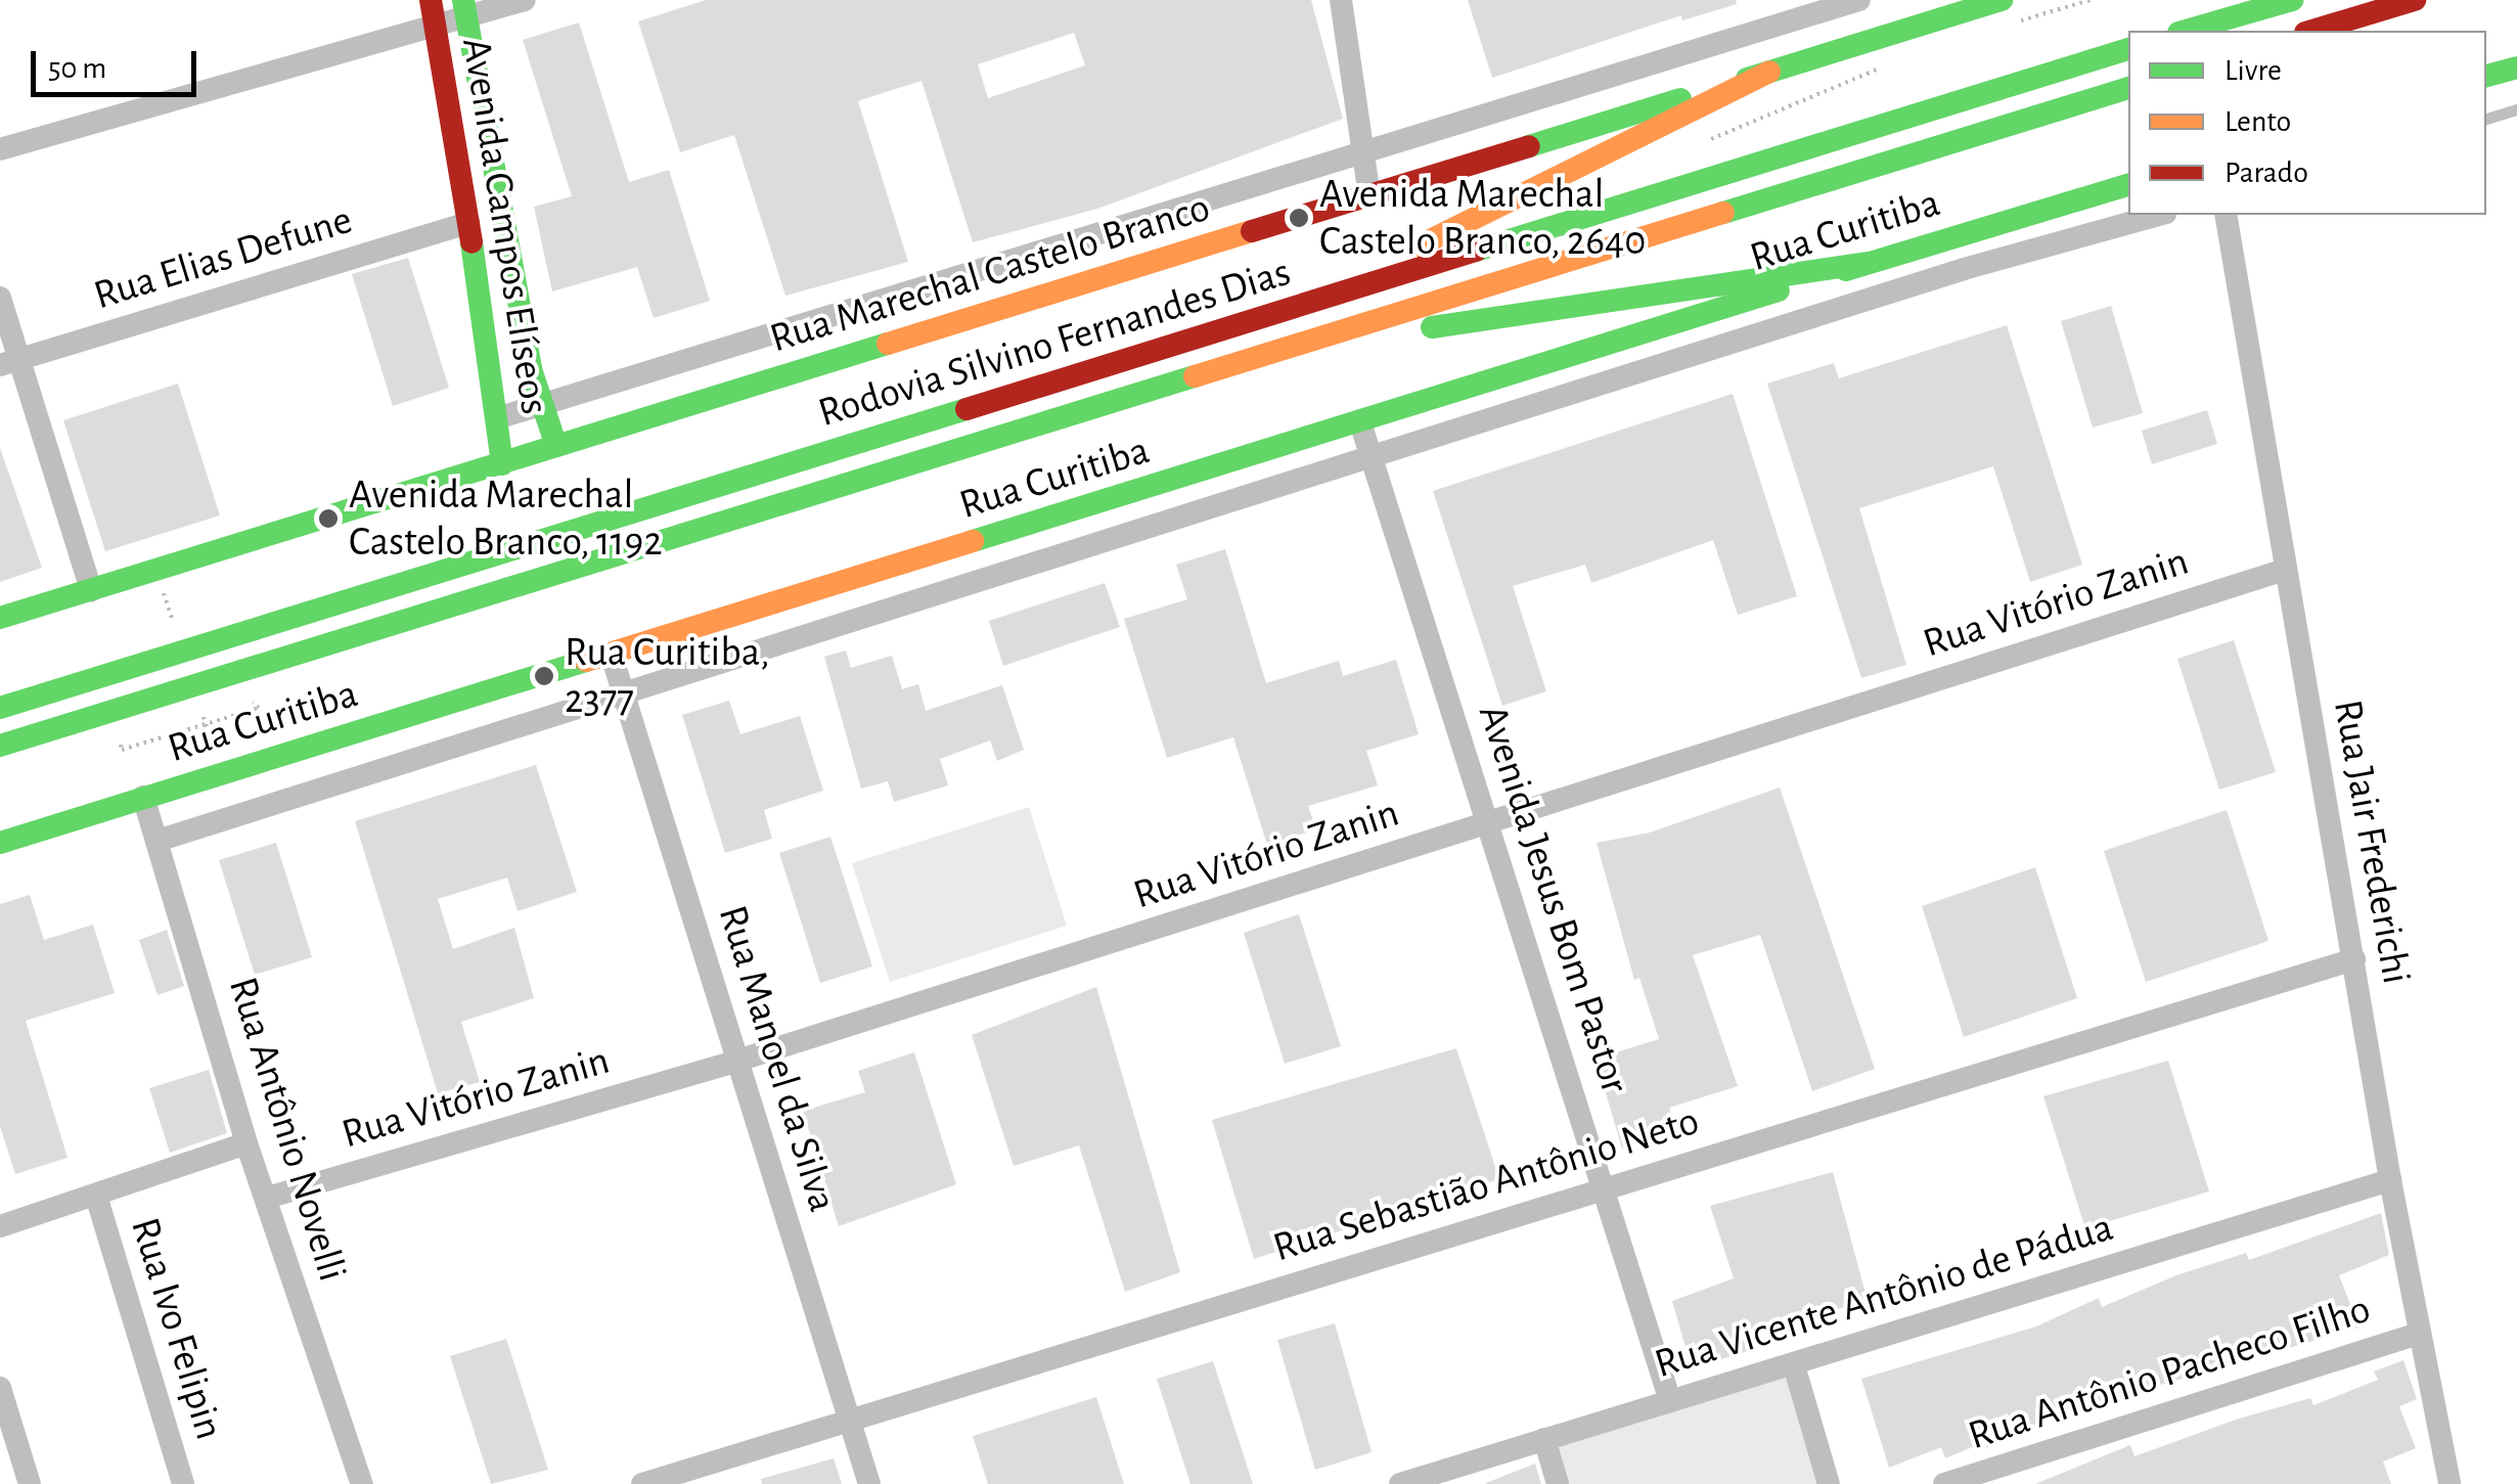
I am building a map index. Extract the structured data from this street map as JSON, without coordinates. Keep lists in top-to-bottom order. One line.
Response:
{"streets":{"main road":["Avenida Campos Elíseos","Rua Curitiba","Rua Marechal Castelo Branco","Rodovia Silvino Fernandes Dias"],"street":["Rua Elias Defune","Rua Vitório Zanin","Rua Jair Frederichi","Avenida Jesus Bom Pastor","Rua Manoel da Silva","Rua Antônio Novelli","Rua Sebastião Antônio Neto","Rua Vicente Antônio de Pádua","Rua Ivo Felipin","Rua Antônio Pacheco Filho"]},"crossings":[["Avenida Campos Elíseos","Rua Elias Defune"],["Avenida Campos Elíseos","Rua Marechal Castelo Branco"],["Rua Curitiba","Avenida Jesus Bom Pastor"],["Rua Curitiba","Rua Manoel da Silva"],["Rua Curitiba","Rua Antônio Novelli"],["Rua Vitório Zanin","Rua Jair Frederichi"],["Rua Vitório Zanin","Avenida Jesus Bom Pastor"],["Rua Vitório Zanin","Rua Manoel da Silva"],["Rua Vitório Zanin","Rua Antônio Novelli"],["Rua Jair Frederichi","Rua Sebastião Antônio Neto"],["Rua Jair Frederichi","Rua Vicente Antônio de Pádua"],["Rua Jair Frederichi","Rua Antônio Pacheco Filho"],["Avenida Jesus Bom Pastor","Rua Sebastião Antônio Neto"],["Avenida Jesus Bom Pastor","Rua Vicente Antônio de Pádua"],["Rua Manoel da Silva","Rua Sebastião Antônio Neto"]],"places":["Avenida Marechal Castelo Branco, 2640","Avenida Marechal Castelo Branco, 1192","Rua Curitiba, 2377"],"legend":["Livre","Lento","Parado"],"scale_bar":"50 m"}
